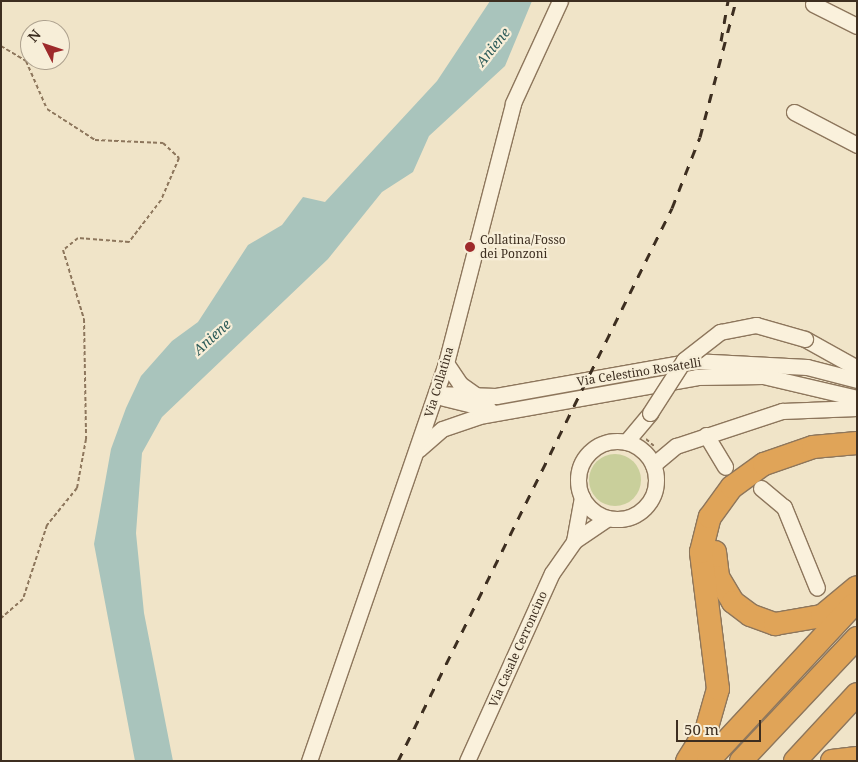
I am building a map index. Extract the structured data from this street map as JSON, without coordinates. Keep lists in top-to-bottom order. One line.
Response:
{"streets":{"street":["Via Celestino Rosatelli","Via Collatina","Via Casale Cerroncino"]},"crossings":[["Via Celestino Rosatelli","Via Collatina"]],"water":["Aniene"],"places":["Collatina/Fosso dei Ponzoni"],"scale_bar":"50 m","north":"top left"}
